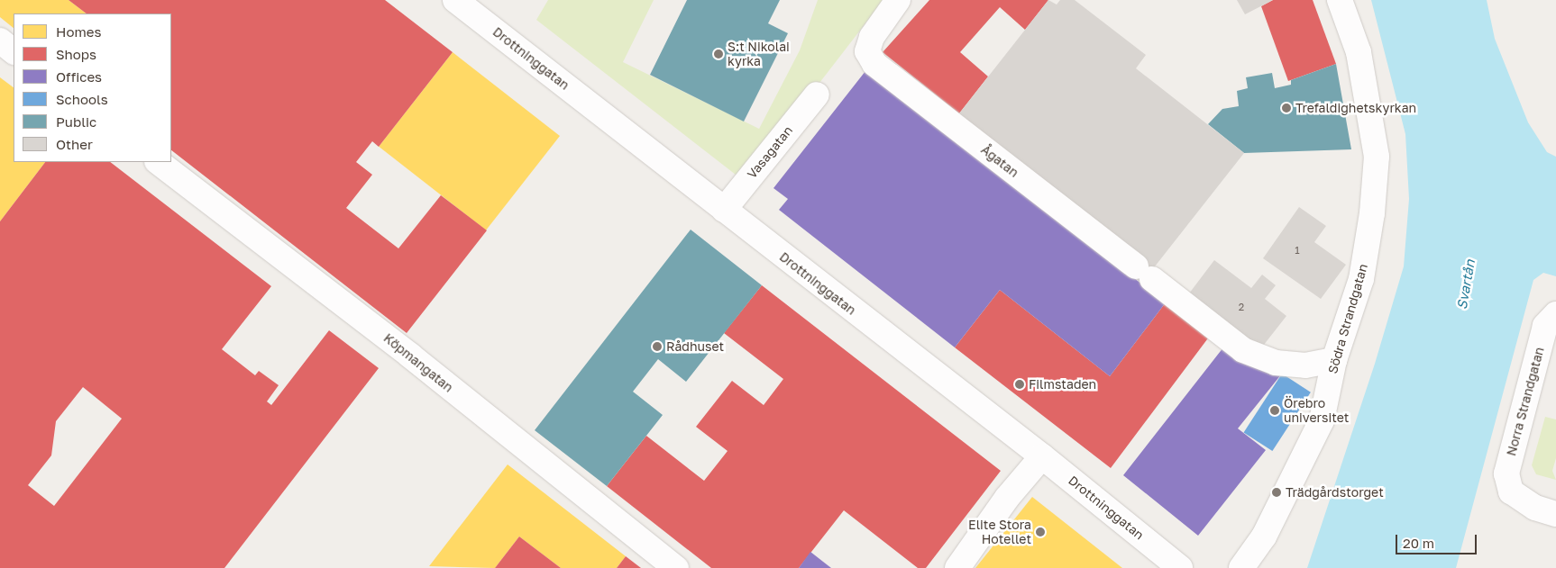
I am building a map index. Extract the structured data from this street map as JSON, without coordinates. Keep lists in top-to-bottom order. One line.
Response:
{"streets":{"street":["Drottninggatan","Vasagatan","Ågatan","Södra Strandgatan","Köpmangatan","Norra Strandgatan"]},"crossings":[["Drottninggatan","Vasagatan"],["Ågatan","Södra Strandgatan"]],"water":["Svartån"],"places":["S:t Nikolai kyrka","Trefaldighetskyrkan","Rådhuset","Filmstaden","Örebro universitet","Trädgårdstorget","Elite Stora Hotellet"],"house_numbers":["1","2"],"legend":["Homes","Shops","Offices","Schools","Public","Other"],"scale_bar":"20 m"}
